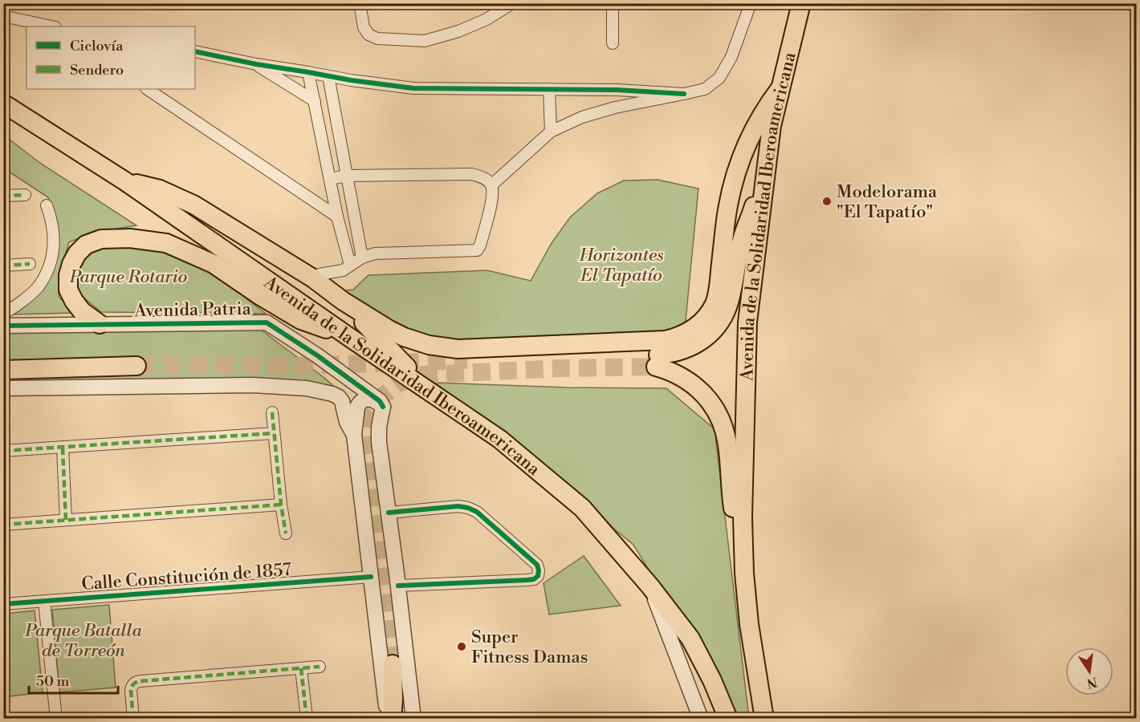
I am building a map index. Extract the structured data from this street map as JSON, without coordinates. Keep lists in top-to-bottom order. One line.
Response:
{"streets":{"highway":["Avenida de la Solidaridad Iberoamericana"],"street":["Avenida Patria","Calle Constitución de 1857"]},"parks":["Horizontes El Tapatío","Parque Rotario","Parque Batalla de Torreón"],"places":["Modelorama \"El Tapatío\"","Super Fitness Damas"],"legend":["Ciclovía","Sendero"],"scale_bar":"50 m","north":"bottom"}
